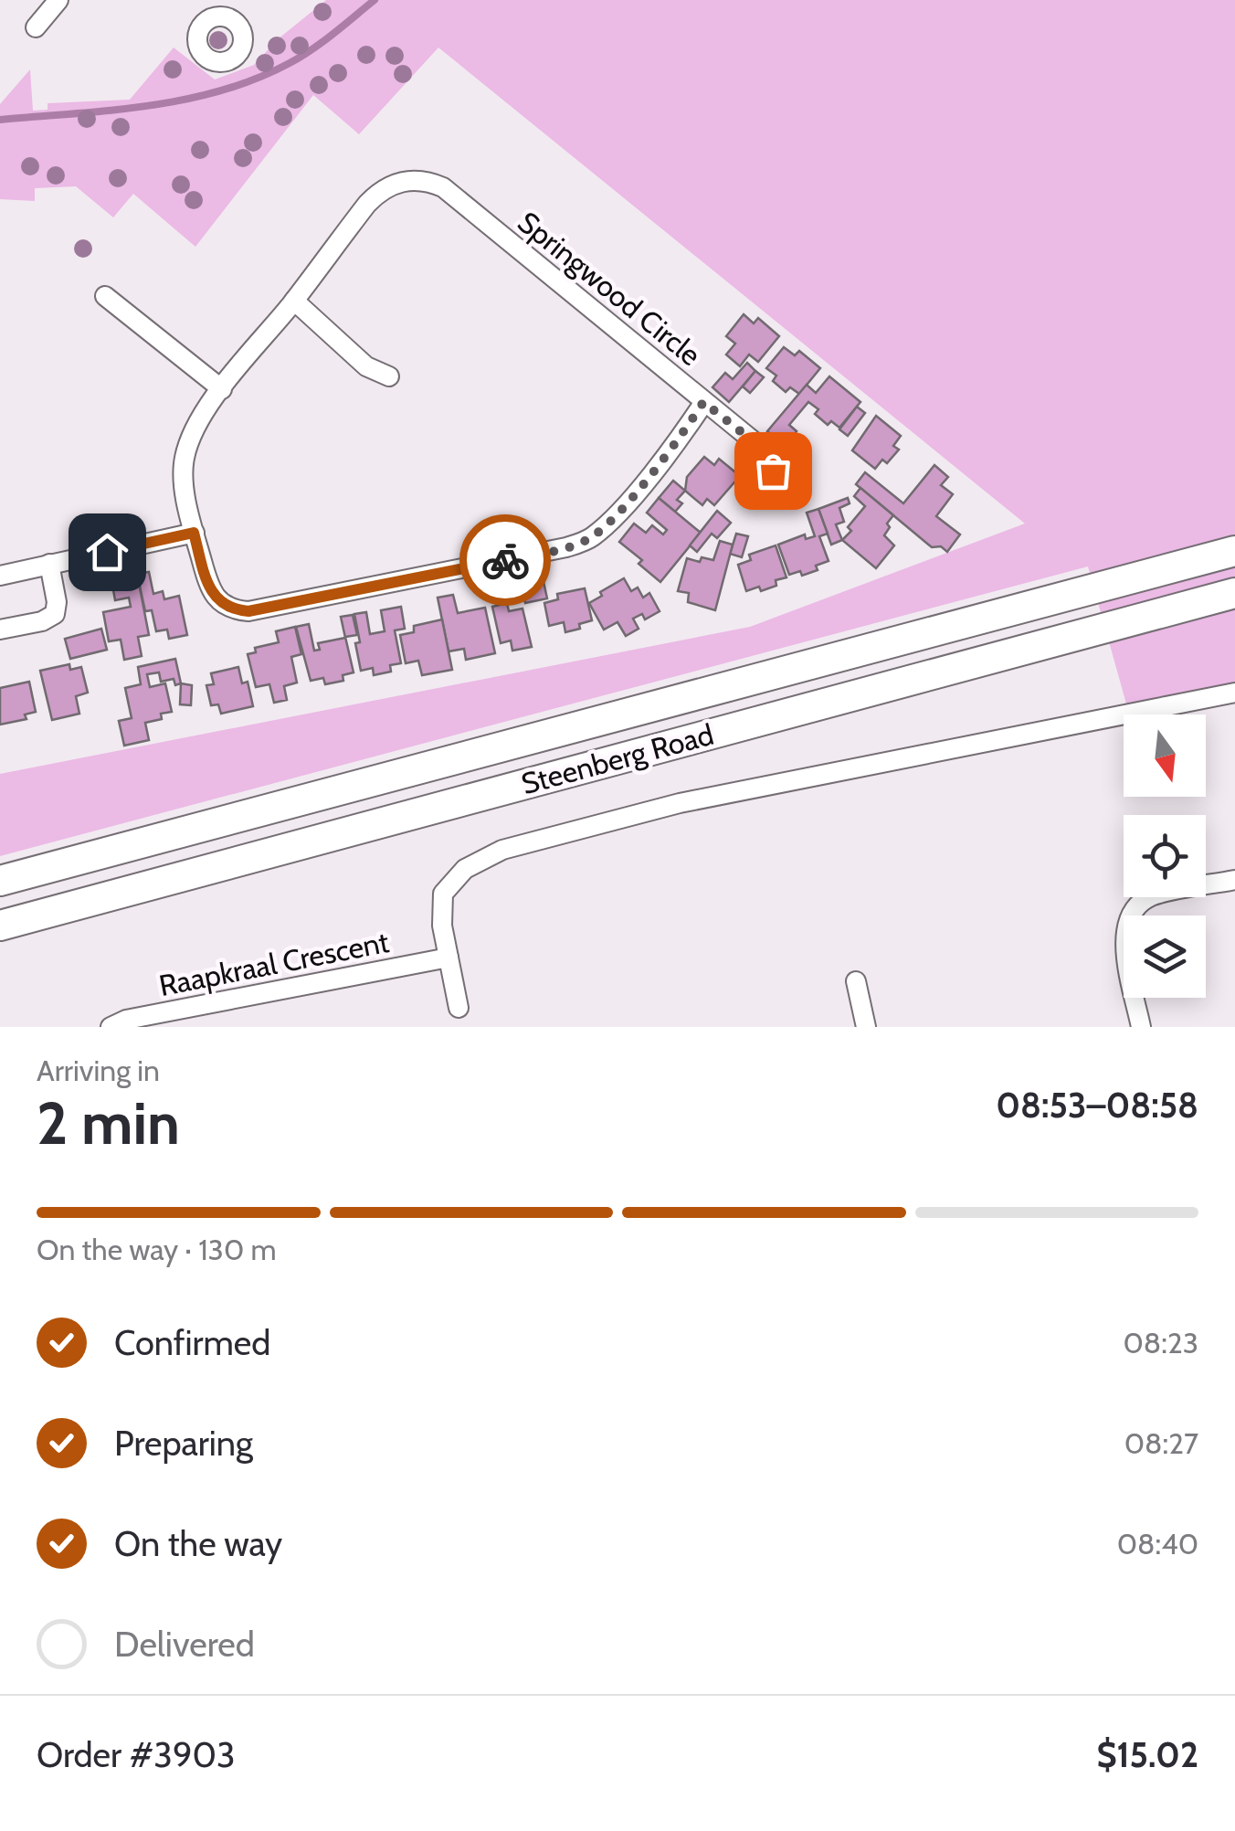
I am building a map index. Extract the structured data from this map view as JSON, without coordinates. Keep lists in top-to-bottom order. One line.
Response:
{"streets":{"main road":["Steenberg Road"],"street":["Springwood Circle","Raapkraal Crescent"]},"north":"bottom","page":{"heading":["2 min","Arriving in","08:53–08:58"],"panel":["Order #3903","$15.02"],"bar":"On the way · 130 m","list":[["Confirmed","08:23"],["Preparing","08:27"],["On the way","08:40"],"Delivered"]}}
